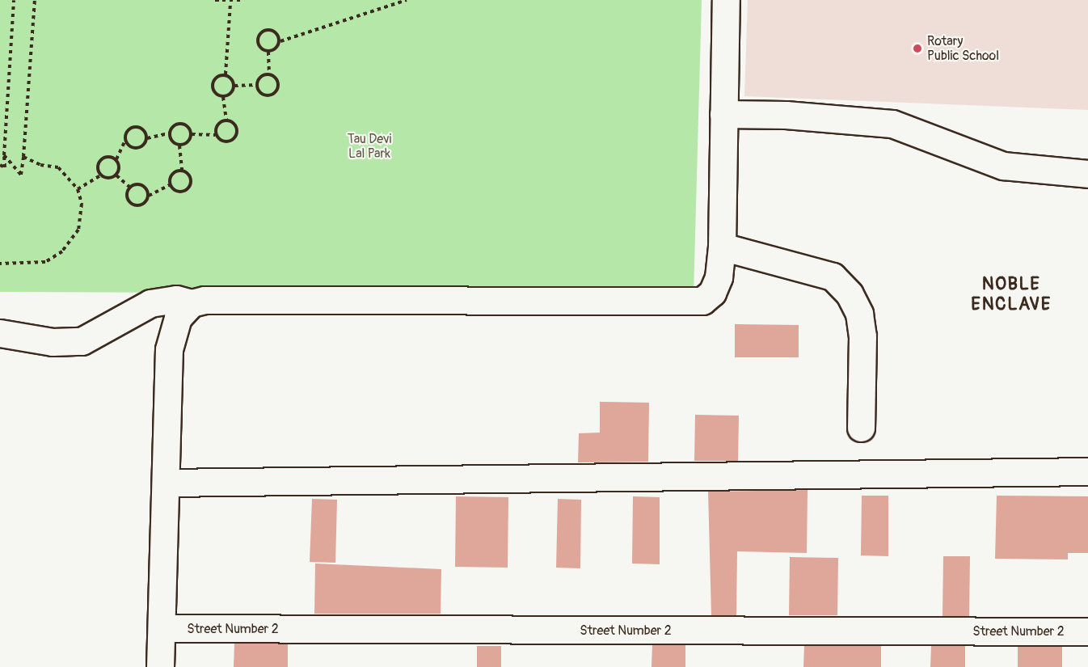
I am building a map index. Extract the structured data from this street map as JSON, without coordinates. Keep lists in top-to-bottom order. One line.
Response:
{"streets":{"street":["Street Number 2"]},"districts":["NOBLE ENCLAVE"],"parks":["Tau Devi Lal Park"],"places":["Rotary Public School"]}
